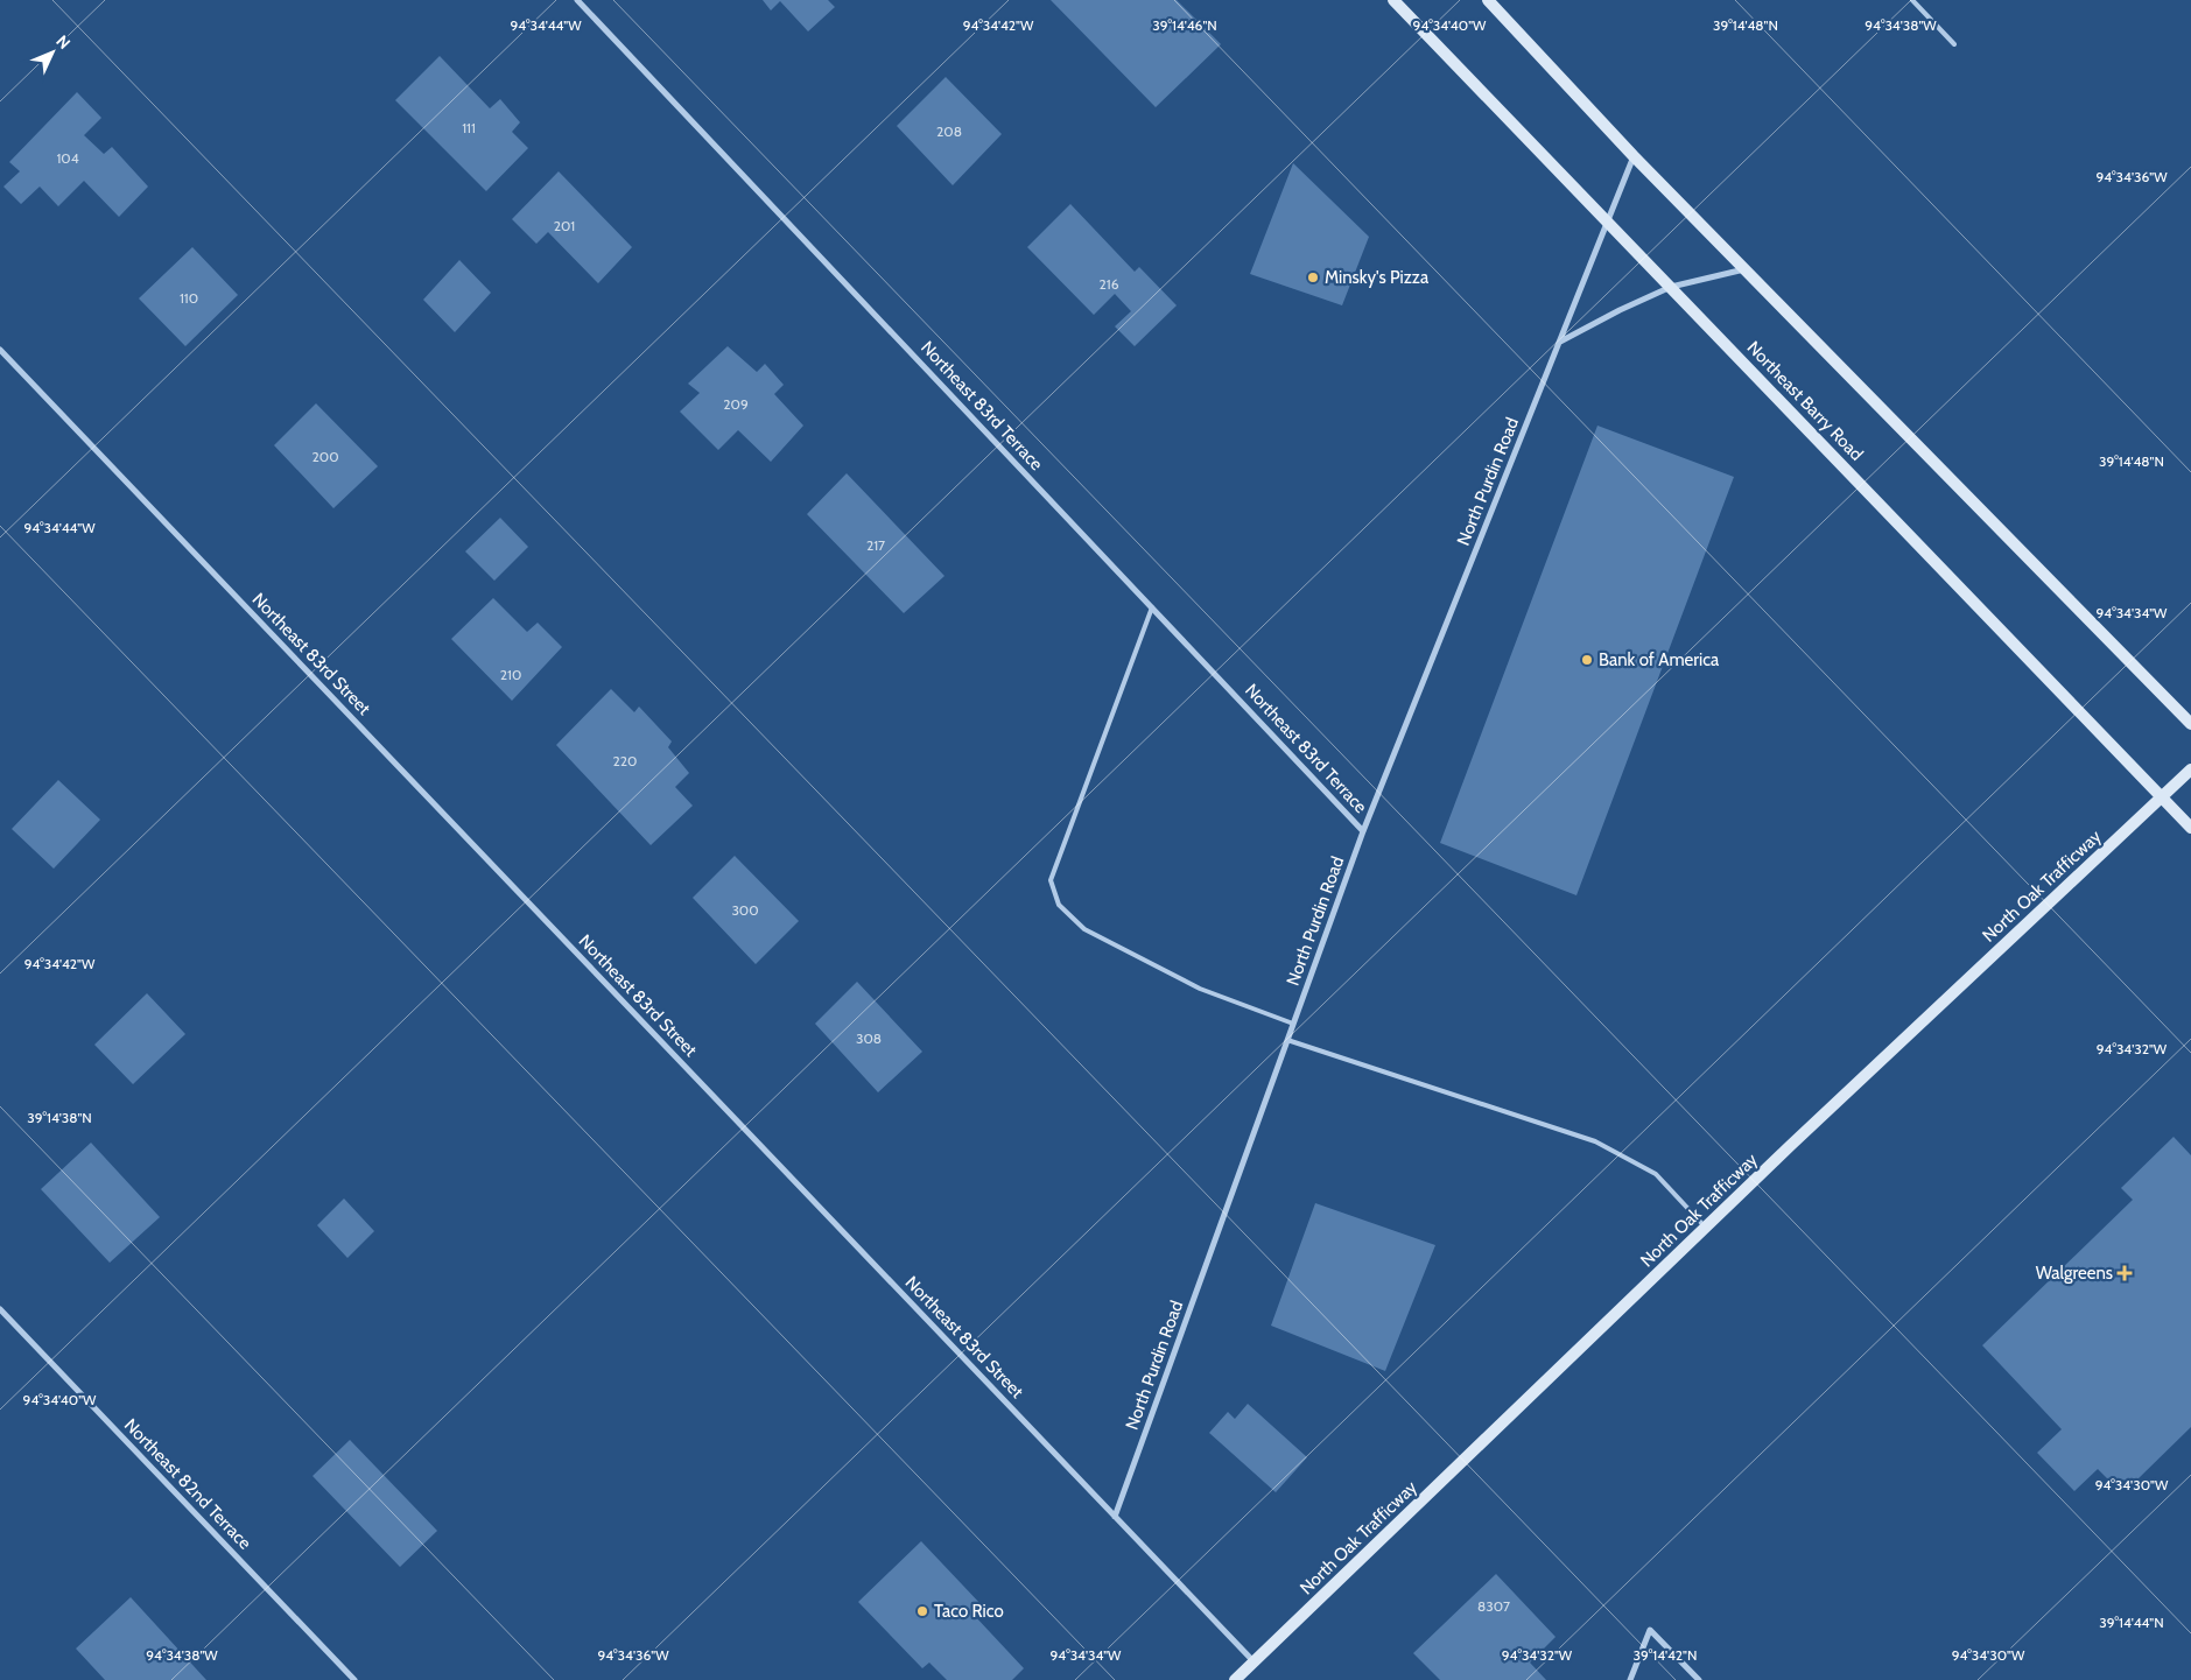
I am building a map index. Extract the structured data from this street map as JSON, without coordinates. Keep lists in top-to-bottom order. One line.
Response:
{"streets":{"main road":["Northeast Barry Road","North Oak Trafficway"],"street":["Northeast 83rd Terrace","North Purdin Road","Northeast 83rd Street","Northeast 82nd Terrace"]},"crossings":[["Northeast Barry Road","North Purdin Road"],["Northeast Barry Road","North Oak Trafficway"],["Northeast 83rd Terrace","North Purdin Road"],["North Purdin Road","Northeast 83rd Street"],["Northeast 83rd Street","North Oak Trafficway"]],"places":{"other":["Minsky's Pizza","Bank of America","Taco Rico"],"health":["Walgreens"]},"house_numbers":["111","208","104","201","216","110","209","200","217","210","220","300","308","8307"],"north":"top right","coordinates":["94°34'44\"W","94°34'42\"W","94°34'40\"W","94°34'38\"W","39°14'46\"N","39°14'48\"N","94°34'36\"W","94°34'34\"W","94°34'32\"W","39°14'38\"N","94°34'30\"W","39°14'44\"N","39°14'42\"N"]}
